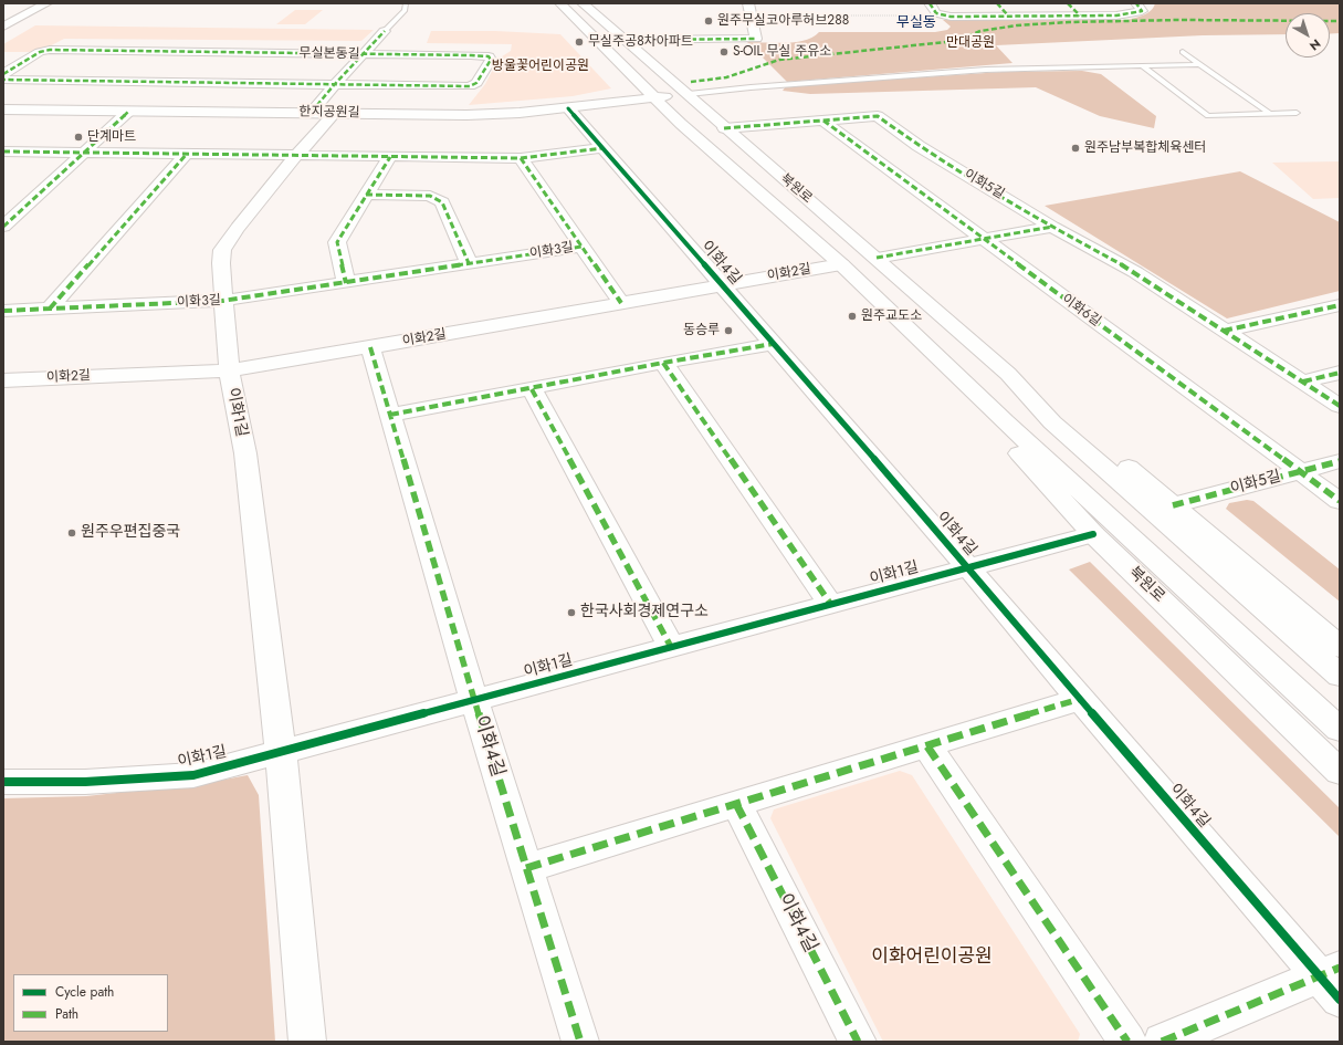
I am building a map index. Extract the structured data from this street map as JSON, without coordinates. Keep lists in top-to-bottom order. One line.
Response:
{"streets":{"street":["무실본동길","한지공원길","이화5길","북원로","이화3길","이화4길","이화2길","이화6길","이화1길"]},"crossings":[["무실본동길","한지공원길"],["무실본동길","이화1길"],["한지공원길","북원로"],["한지공원길","이화4길"],["한지공원길","이화1길"],["이화5길","북원로"],["이화5길","이화2길"],["이화5길","이화6길"],["북원로","이화2길"],["북원로","이화1길"],["이화3길","이화2길"],["이화3길","이화1길"],["이화4길","이화2길"],["이화4길","이화1길"],["이화2길","이화6길"],["이화2길","이화1길"]],"districts":["무실동"],"parks":["만대공원","방울꽃어린이공원","이화어린이공원"],"places":["원주무실코아루허브288","무실주공8차아파트","S-OIL 무실 주유소","단계마트","원주남부복합체육센터","원주교도소","동승루","원주우편집중국","한국사회경제연구소"],"legend":["Cycle path","Path"],"north":"bottom right"}
